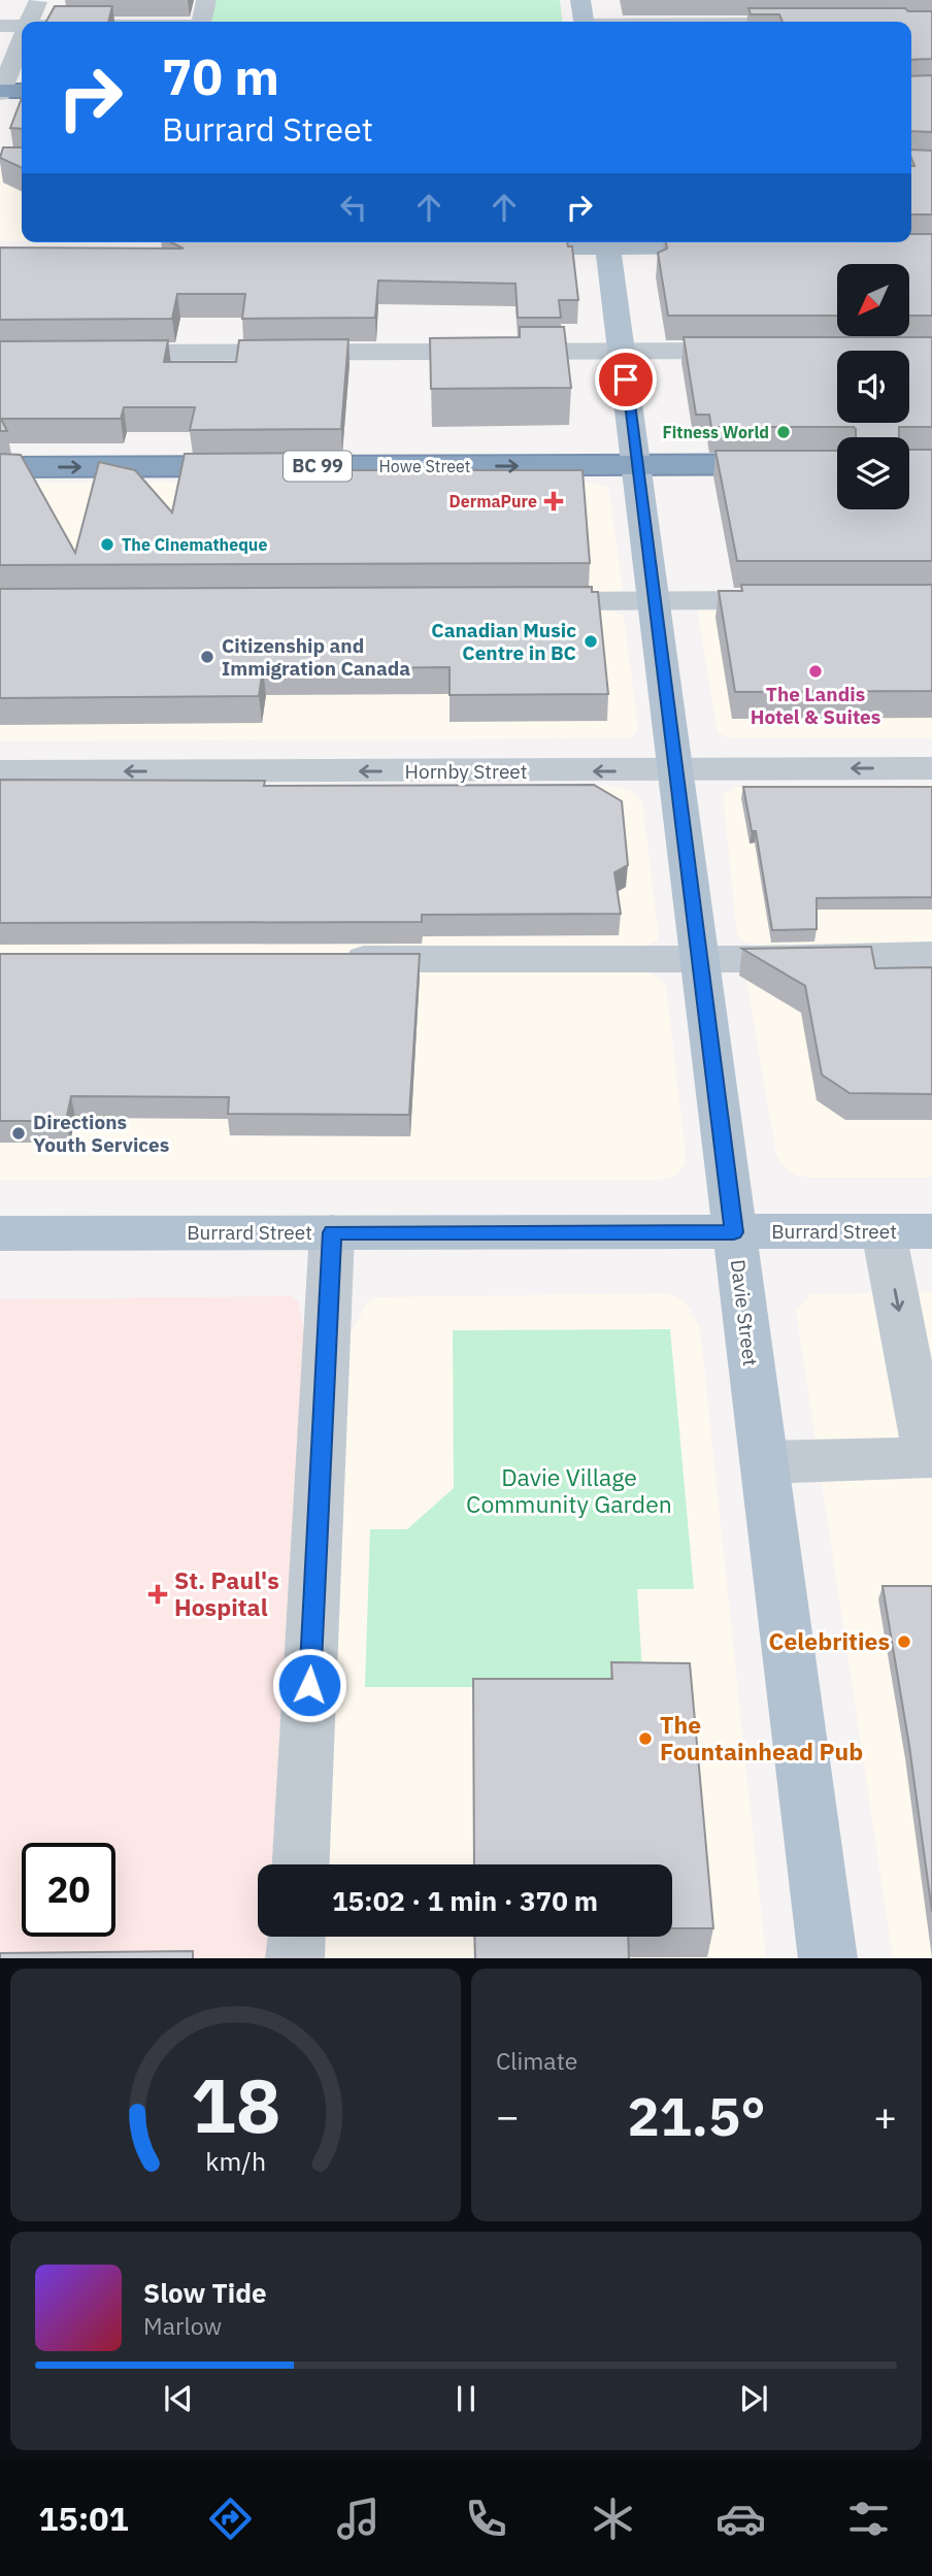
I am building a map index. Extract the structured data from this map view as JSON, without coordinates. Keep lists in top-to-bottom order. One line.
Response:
{"streets":{"highway":["BC 99","Howe Street"],"main road":["Burrard Street","Davie Street"],"street":["Hornby Street"]},"crossings":[["Howe Street","Davie Street"],["Hornby Street","Davie Street"],["Burrard Street","Davie Street"]],"one_way":["Howe Street"],"parks":["Davie Village Community Garden"],"places":{"other":["Fitness World","The Cinematheque","Canadian Music Centre in BC","Citizenship and Immigration Canada","The Landis Hotel & Suites","Directions Youth Services","Celebrities","The Fountainhead Pub"],"health":["DermaPure","St. Paul's Hospital"]},"north":"bottom left","page":{"turn":["70 m","Burrard Street"],"limit":"20","trip":"15:02 · 1 min · 370 m","tile":"Climate","heat":["−","21.5°","+"],"song":["Slow Tide","Marlow"],"tabs":"15:01","gauge":["18","km/h"]}}
